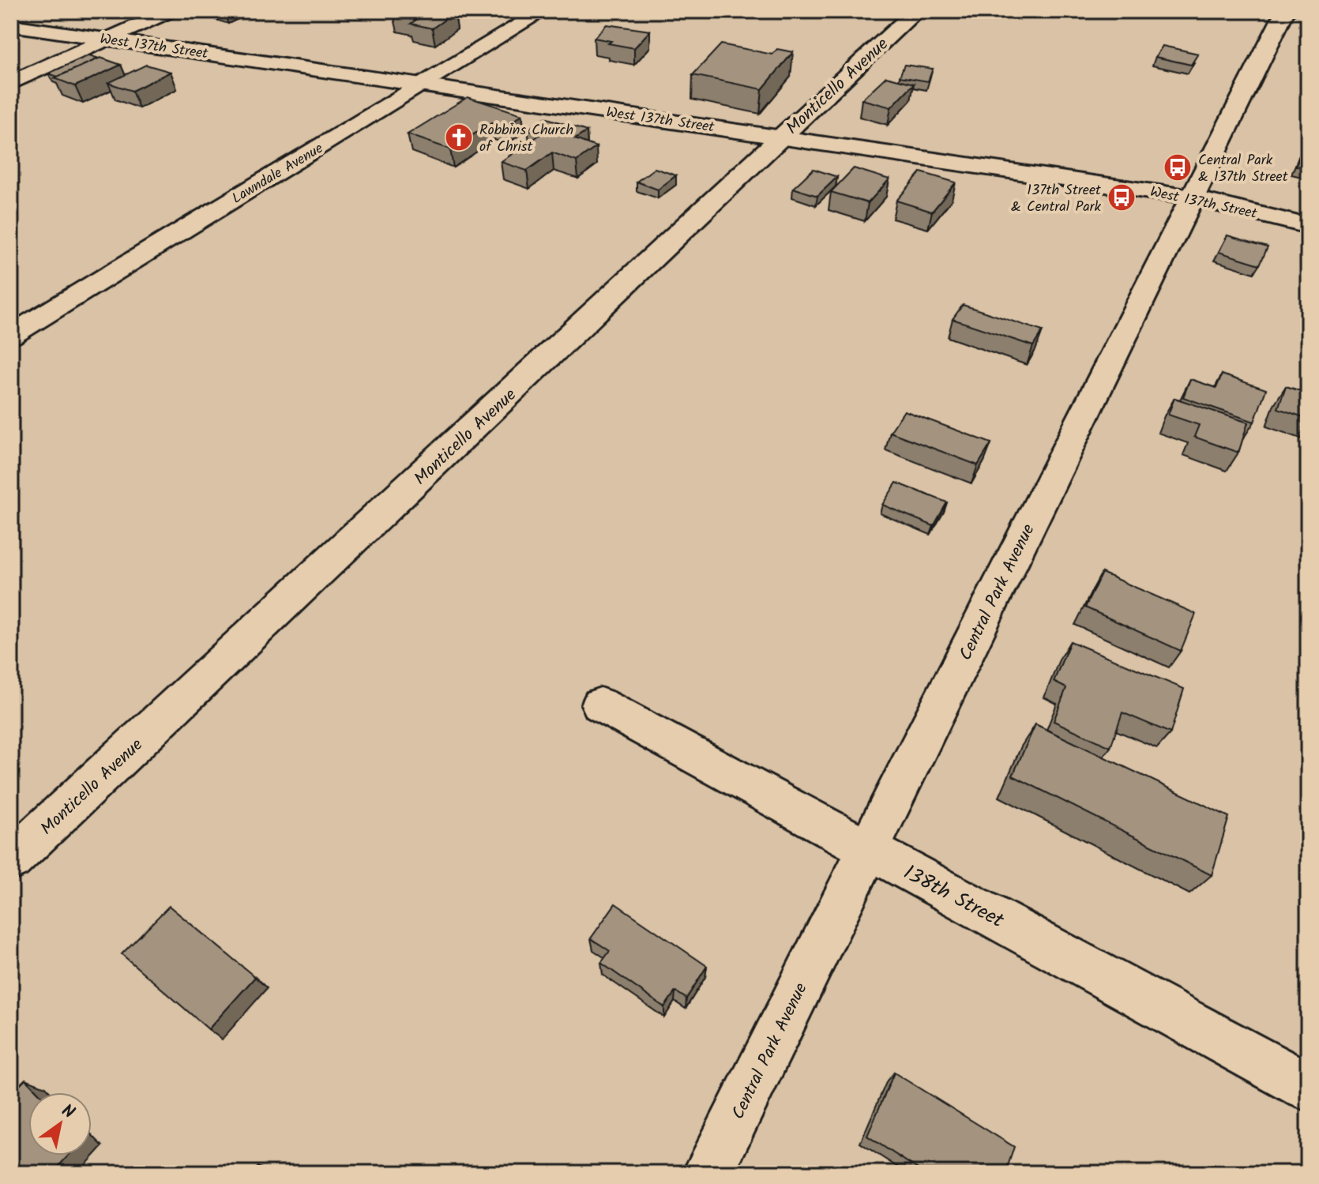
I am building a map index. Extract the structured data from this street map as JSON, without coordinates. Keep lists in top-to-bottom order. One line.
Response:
{"streets":{"street":["West 137th Street","Monticello Avenue","Lawndale Avenue","Central Park Avenue","138th Street"]},"crossings":[["West 137th Street","Monticello Avenue"],["West 137th Street","Lawndale Avenue"],["West 137th Street","Central Park Avenue"],["Central Park Avenue","138th Street"]],"places":{"church":["Robbins Church of Christ"],"bus stop":["Central Park & 137th Street","137th Street & Central Park"]},"north":"top right"}
